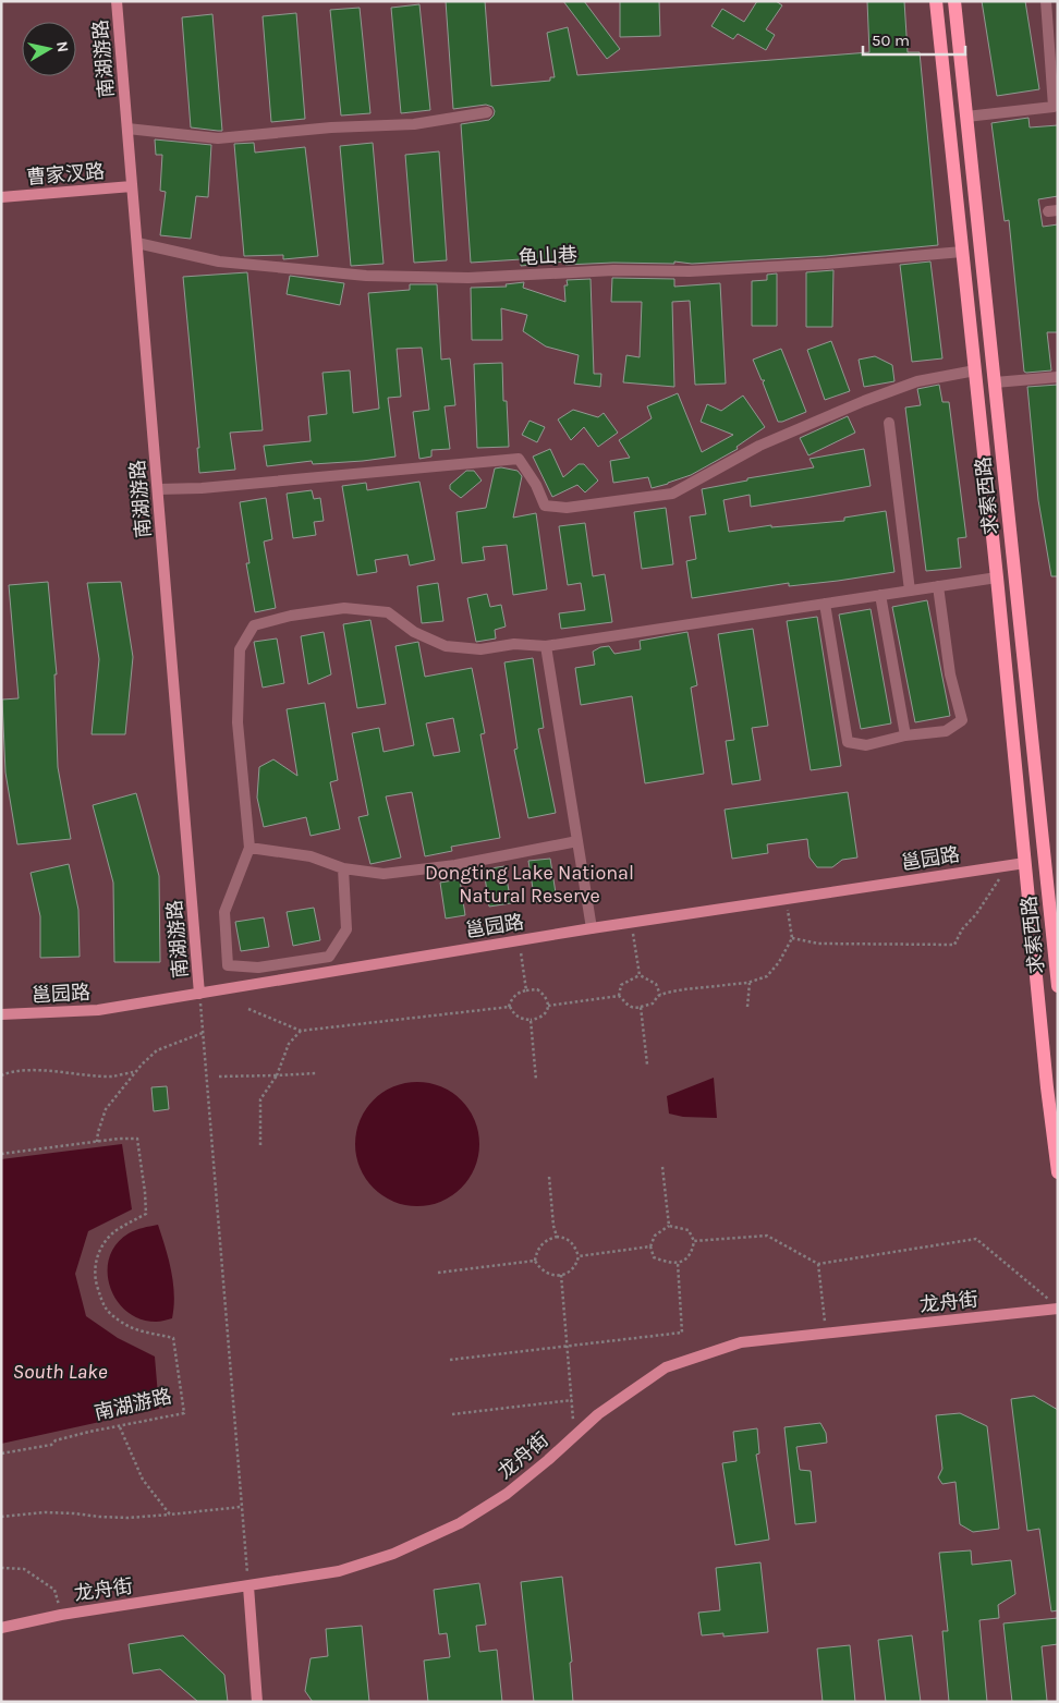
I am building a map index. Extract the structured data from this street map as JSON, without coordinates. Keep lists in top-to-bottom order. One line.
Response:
{"streets":{"main road":["求索西路"],"street":["南湖游路","曹家汊路","龟山巷","邕园路","龙舟街"]},"crossings":[["南湖游路","曹家汊路"],["南湖游路","龟山巷"],["南湖游路","邕园路"],["龟山巷","求索西路"],["求索西路","邕园路"]],"water":["South Lake"],"parks":["Dongting Lake National Natural Reserve"],"scale_bar":"50 m","north":"right"}
